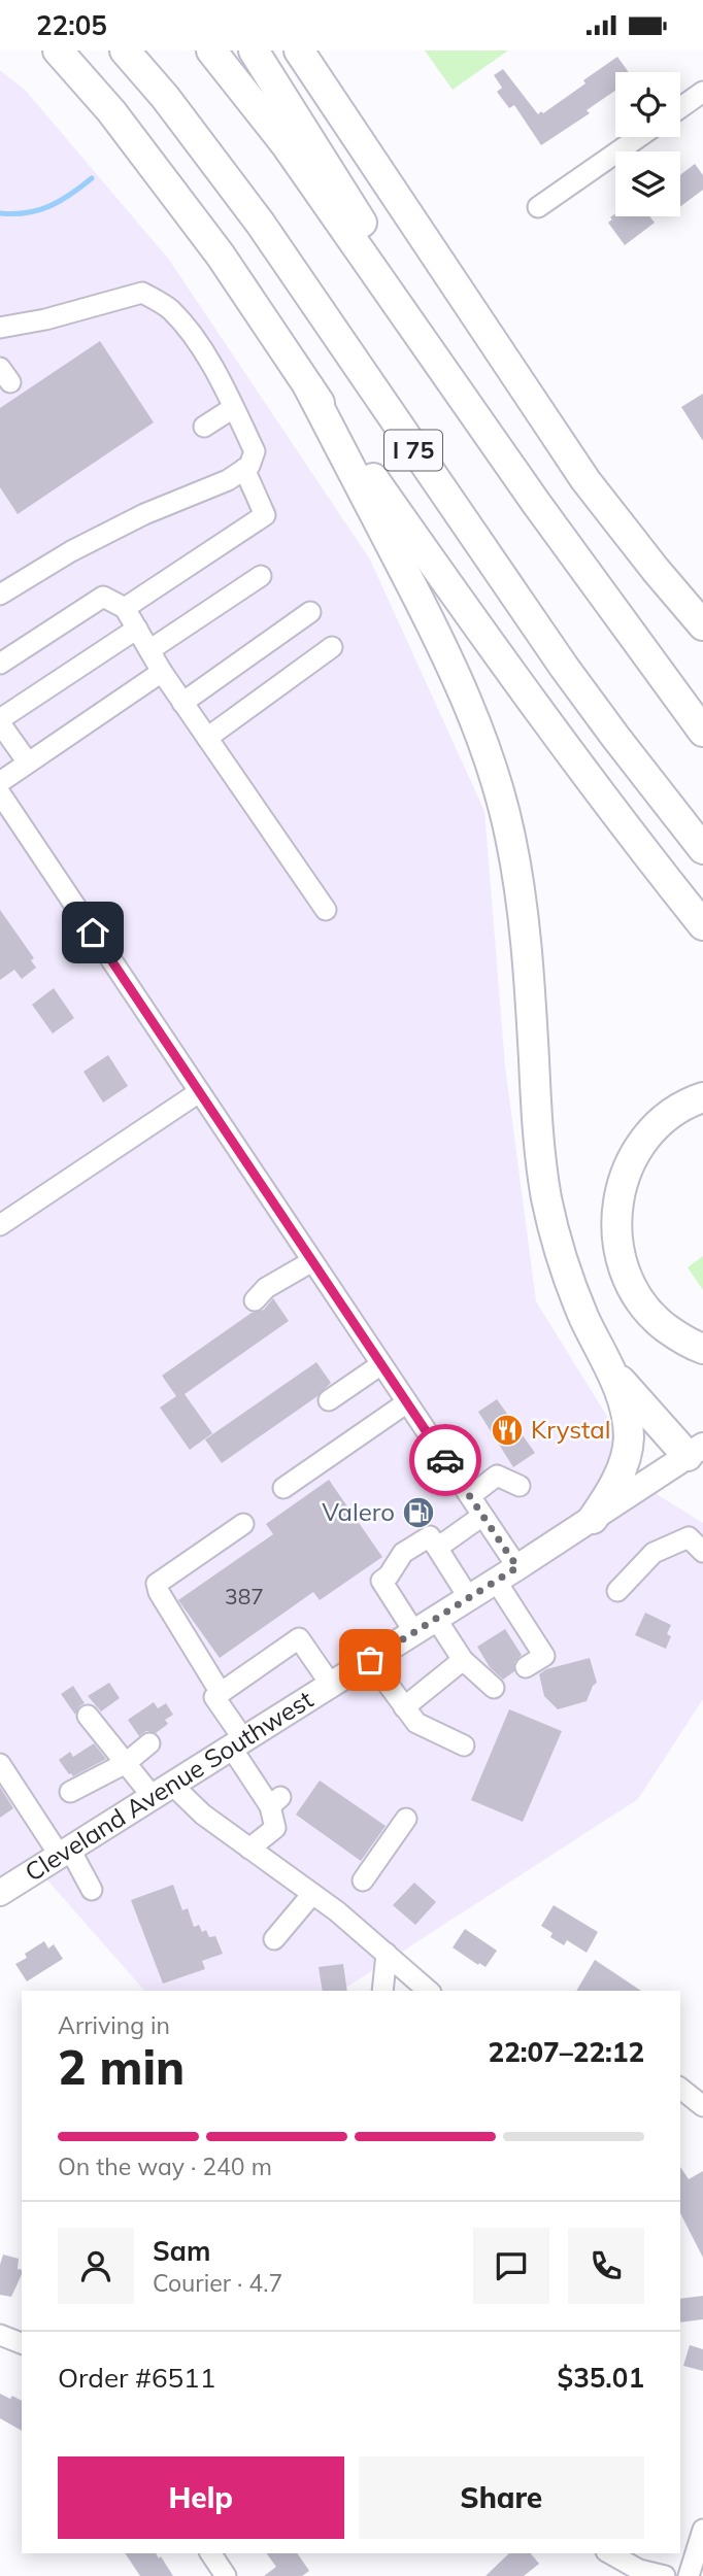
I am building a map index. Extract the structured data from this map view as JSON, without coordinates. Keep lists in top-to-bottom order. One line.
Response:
{"streets":{"highway":["I 75"],"main road":["Cleveland Avenue Southwest"]},"places":{"restaurant":["Krystal"],"fuel station":["Valero"]},"house_numbers":["387"],"page":{"status":"22:05","heading":["2 min","Arriving in","22:07–22:12"],"panel":["Sam","Courier · 4.7","Order #6511","$35.01"],"bar":"On the way · 240 m","buttons":["Help","Share"]}}
